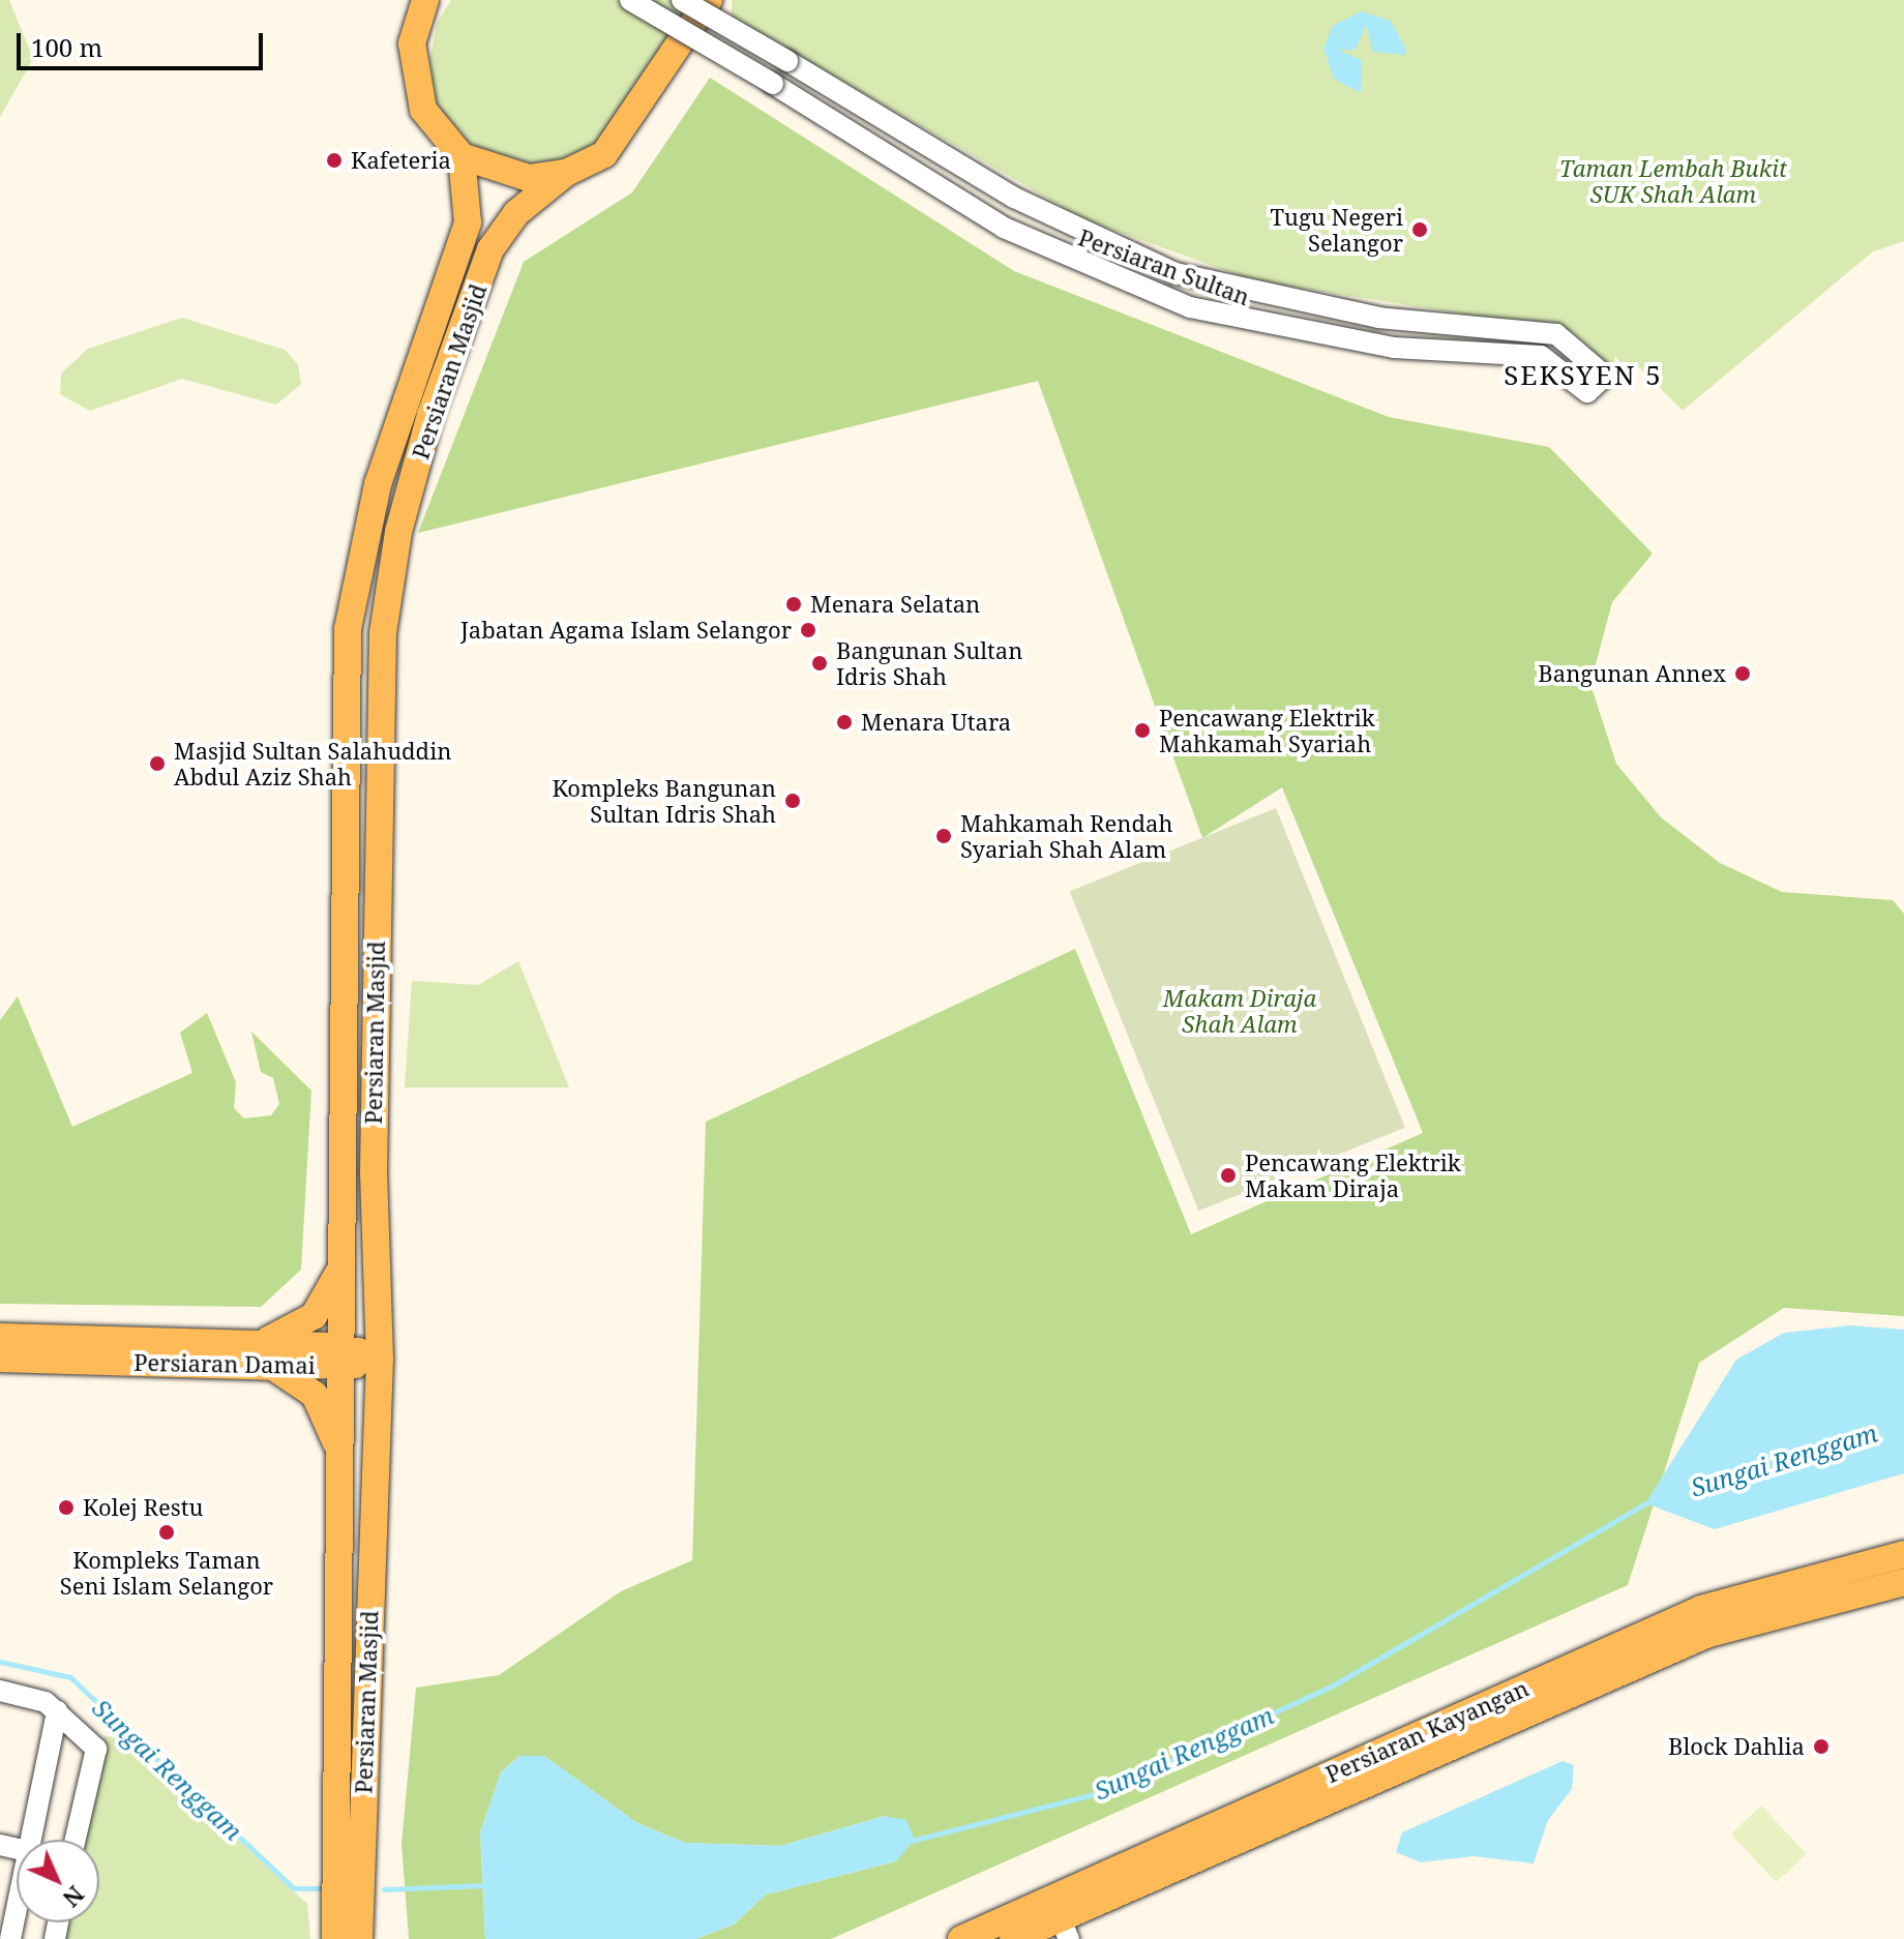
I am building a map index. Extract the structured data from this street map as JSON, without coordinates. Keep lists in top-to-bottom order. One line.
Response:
{"streets":{"main road":["Persiaran Masjid","Persiaran Damai","Persiaran Kayangan"],"street":["Persiaran Sultan"]},"crossings":[["Persiaran Masjid","Persiaran Damai"]],"districts":["SEKSYEN 5"],"water":["Sungai Renggam"],"parks":["Taman Lembah Bukit SUK Shah Alam","Makam Diraja Shah Alam"],"places":["Kafeteria","Tugu Negeri Selangor","Menara Selatan","Jabatan Agama Islam Selangor","Bangunan Sultan Idris Shah","Bangunan Annex","Menara Utara","Pencawang Elektrik Mahkamah Syariah","Masjid Sultan Salahuddin Abdul Aziz Shah","Kompleks Bangunan Sultan Idris Shah","Mahkamah Rendah Syariah Shah Alam","Pencawang Elektrik Makam Diraja","Kolej Restu","Kompleks Taman Seni Islam Selangor","Block Dahlia"],"scale_bar":"100 m","north":"bottom right"}
